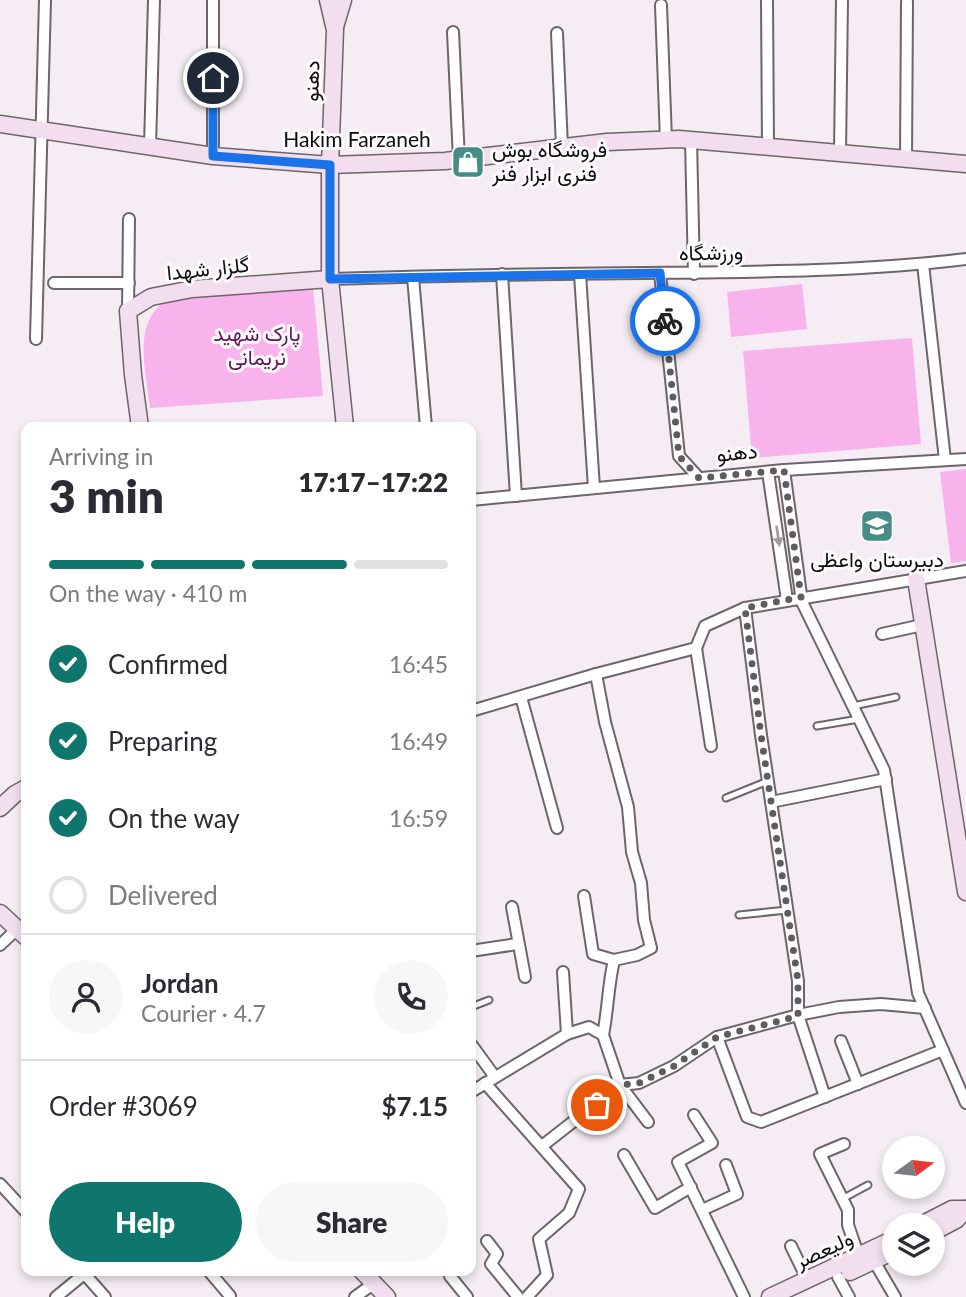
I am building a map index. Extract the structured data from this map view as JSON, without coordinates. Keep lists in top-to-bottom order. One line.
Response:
{"streets":{"street":["دهنو","Hakim Farzaneh","ورزشگاه","گلزار شهدا","ولیعصر"]},"crossings":[["دهنو","Hakim Farzaneh"],["دهنو","ورزشگاه"],["دهنو","گلزار شهدا"],["ورزشگاه","گلزار شهدا"]],"parks":["پارک شهید نریمانی"],"places":{"shop":["فروشگاه بوش فنری ابزار فنر"],"school or university":["دبیرستان واعظی"]},"north":"right","page":{"heading":["3 min","Arriving in","17:17–17:22"],"panel":["Jordan","Courier · 4.7","Order #3069","$7.15"],"bar":"On the way · 410 m","list":[["Confirmed","16:45"],["Preparing","16:49"],["On the way","16:59"],"Delivered"],"buttons":["Help","Share"]}}
